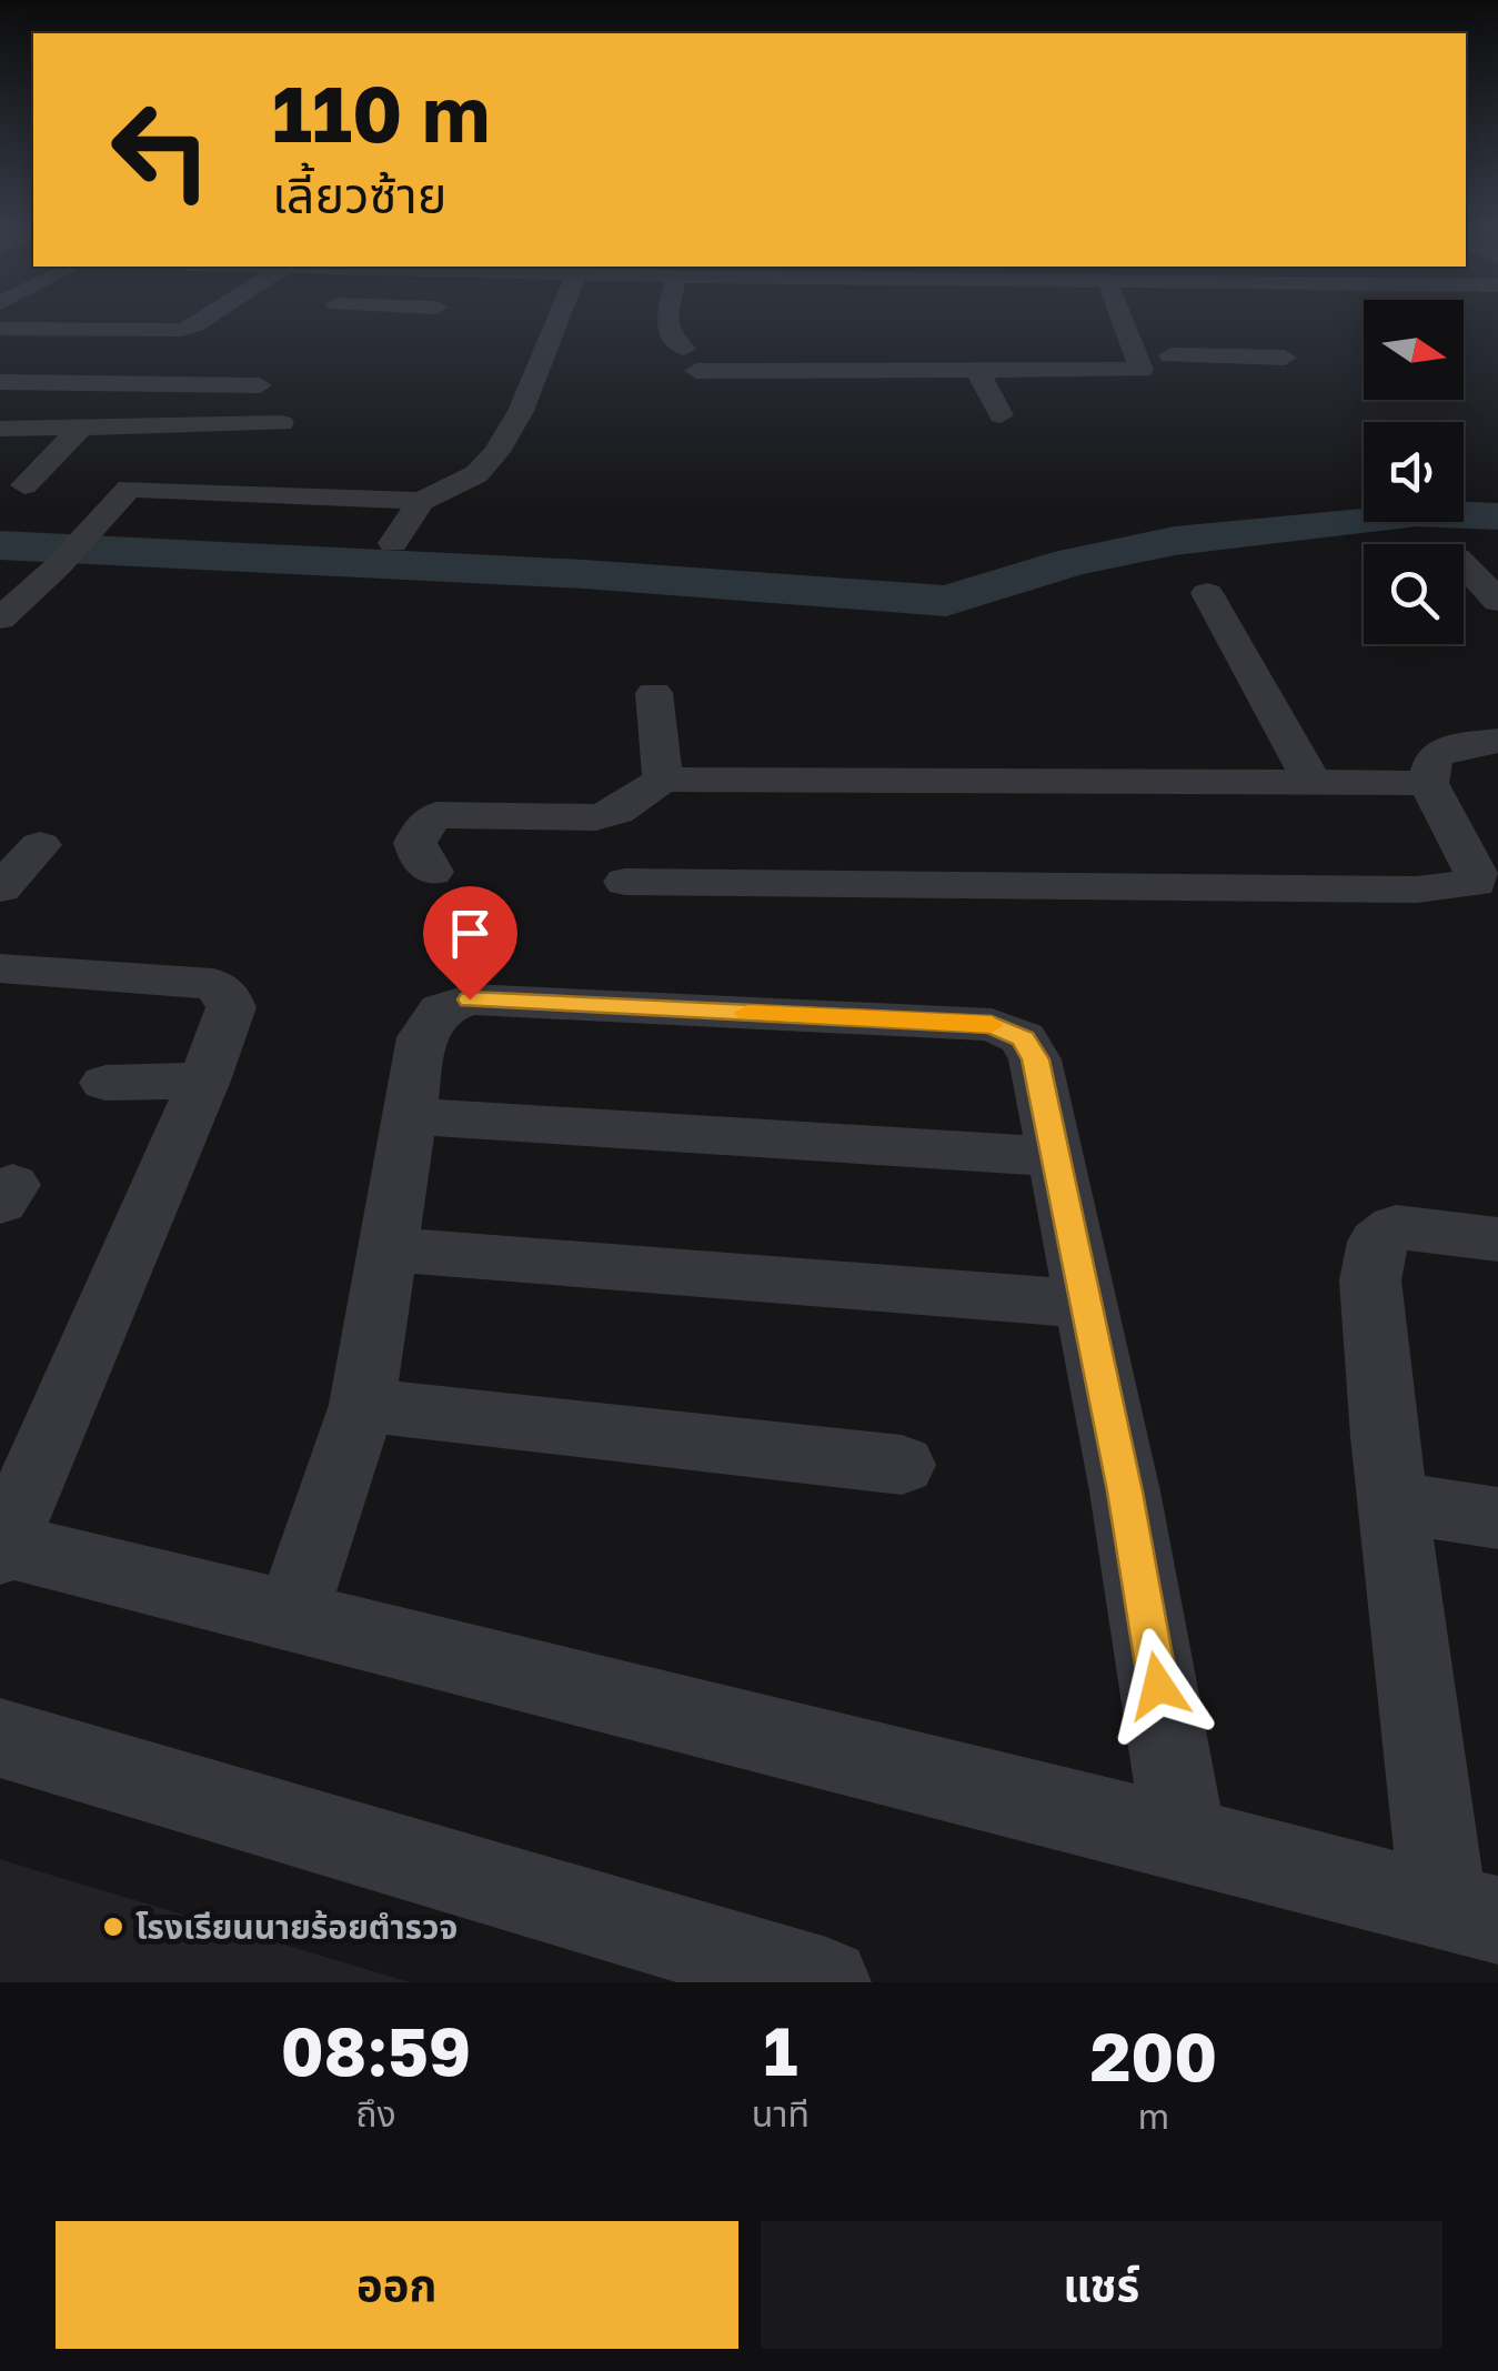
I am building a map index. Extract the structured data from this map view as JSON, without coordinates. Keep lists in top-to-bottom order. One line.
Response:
{"places":["โรงเรียนนายร้อยตำรวจ"],"north":"right","page":{"turn":["110 m","เลี้ยวซ้าย"],"eta":["08:59","ถึง","1","นาที","200","m"],"buttons":["ออก","แชร์"]}}
